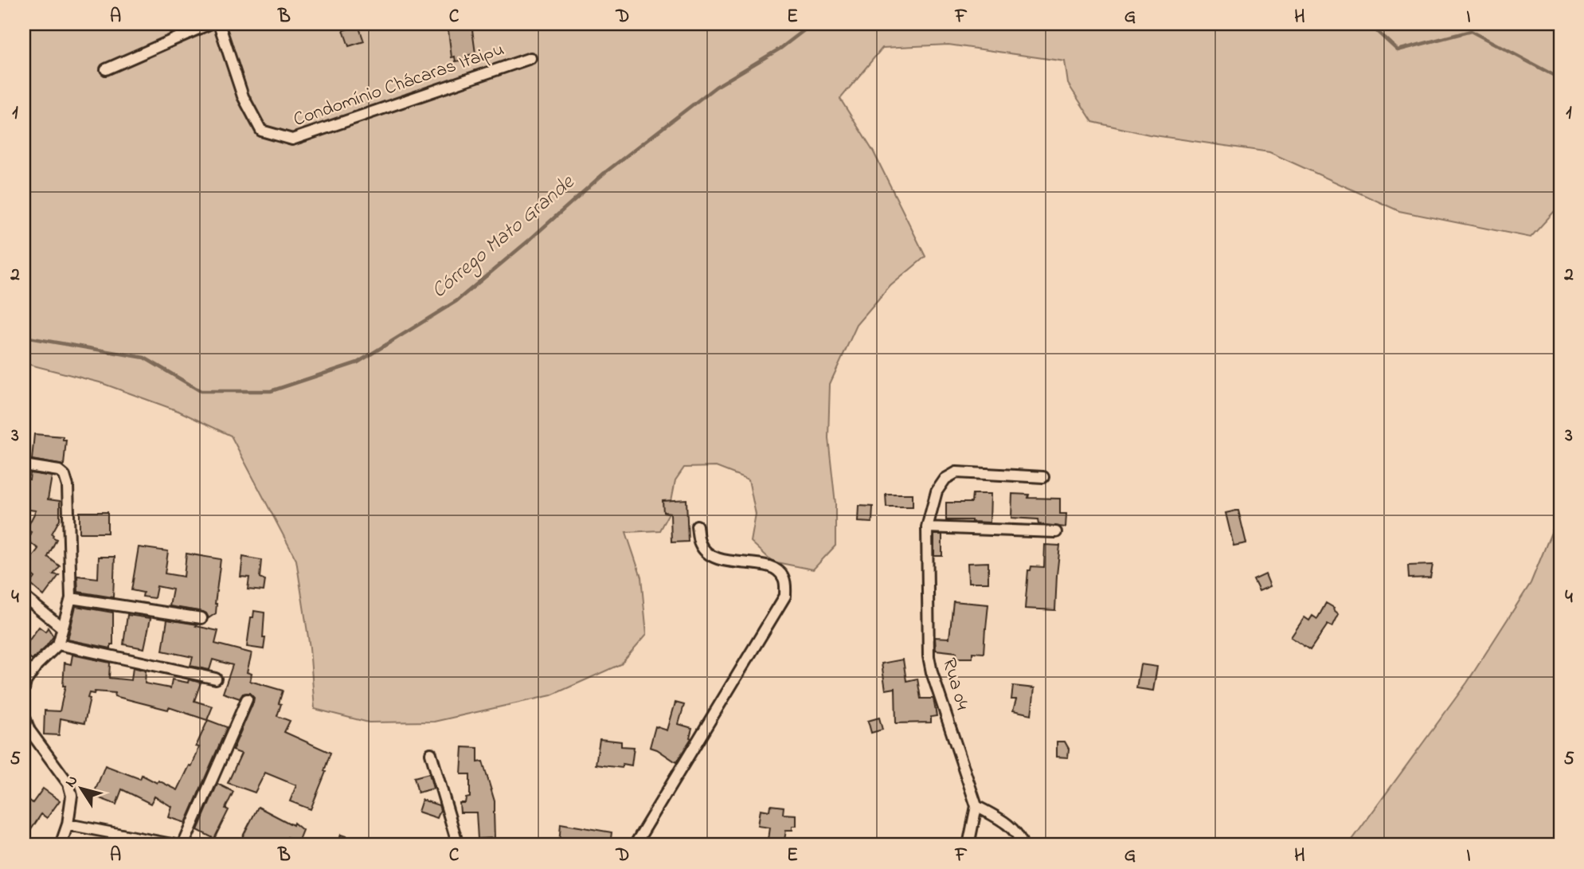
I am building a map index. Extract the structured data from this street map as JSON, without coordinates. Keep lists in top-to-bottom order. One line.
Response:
{"streets":{"street":["Condomínio Chácaras Itaipu","Rua 04"]},"water":["Córrego Mato Grande"],"north":"top left","grid":{"columns":["A","B","C","D","E","F","G","H","I"],"rows":["1","2","3","4","5"]}}
